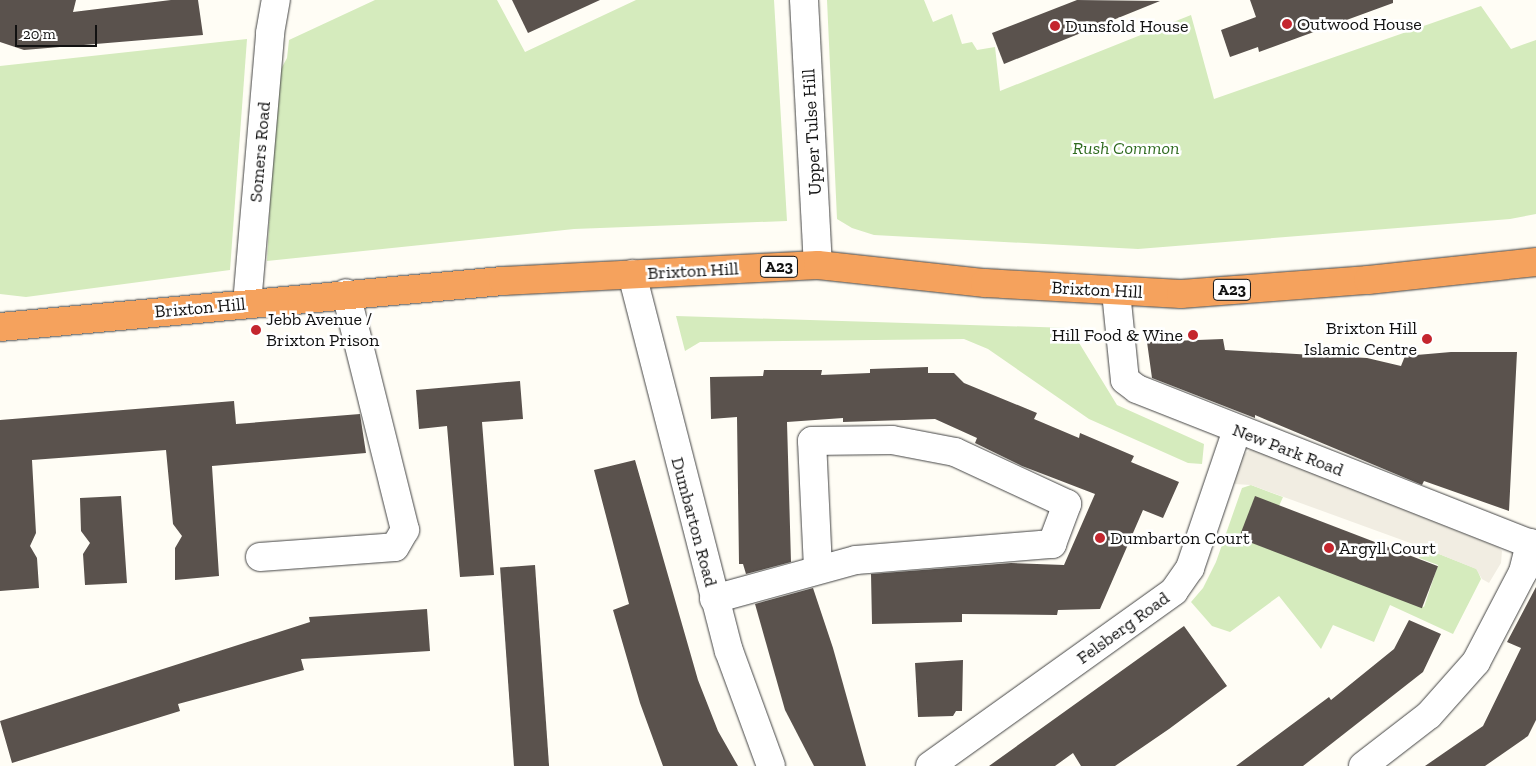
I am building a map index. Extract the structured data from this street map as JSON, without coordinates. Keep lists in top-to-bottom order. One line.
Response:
{"streets":{"highway":["A23","Brixton Hill"],"street":["Upper Tulse Hill","Somers Road","New Park Road","Dumbarton Road","Felsberg Road"]},"crossings":[["Upper Tulse Hill","Brixton Hill"],["Somers Road","Brixton Hill"],["Brixton Hill","New Park Road"],["Brixton Hill","Dumbarton Road"],["New Park Road","Felsberg Road"]],"parks":["Rush Common"],"places":["Outwood House","Dunsfold House","Jebb Avenue / Brixton Prison","Hill Food & Wine","Brixton Hill Islamic Centre","Dumbarton Court","Argyll Court"],"scale_bar":"20 m"}
